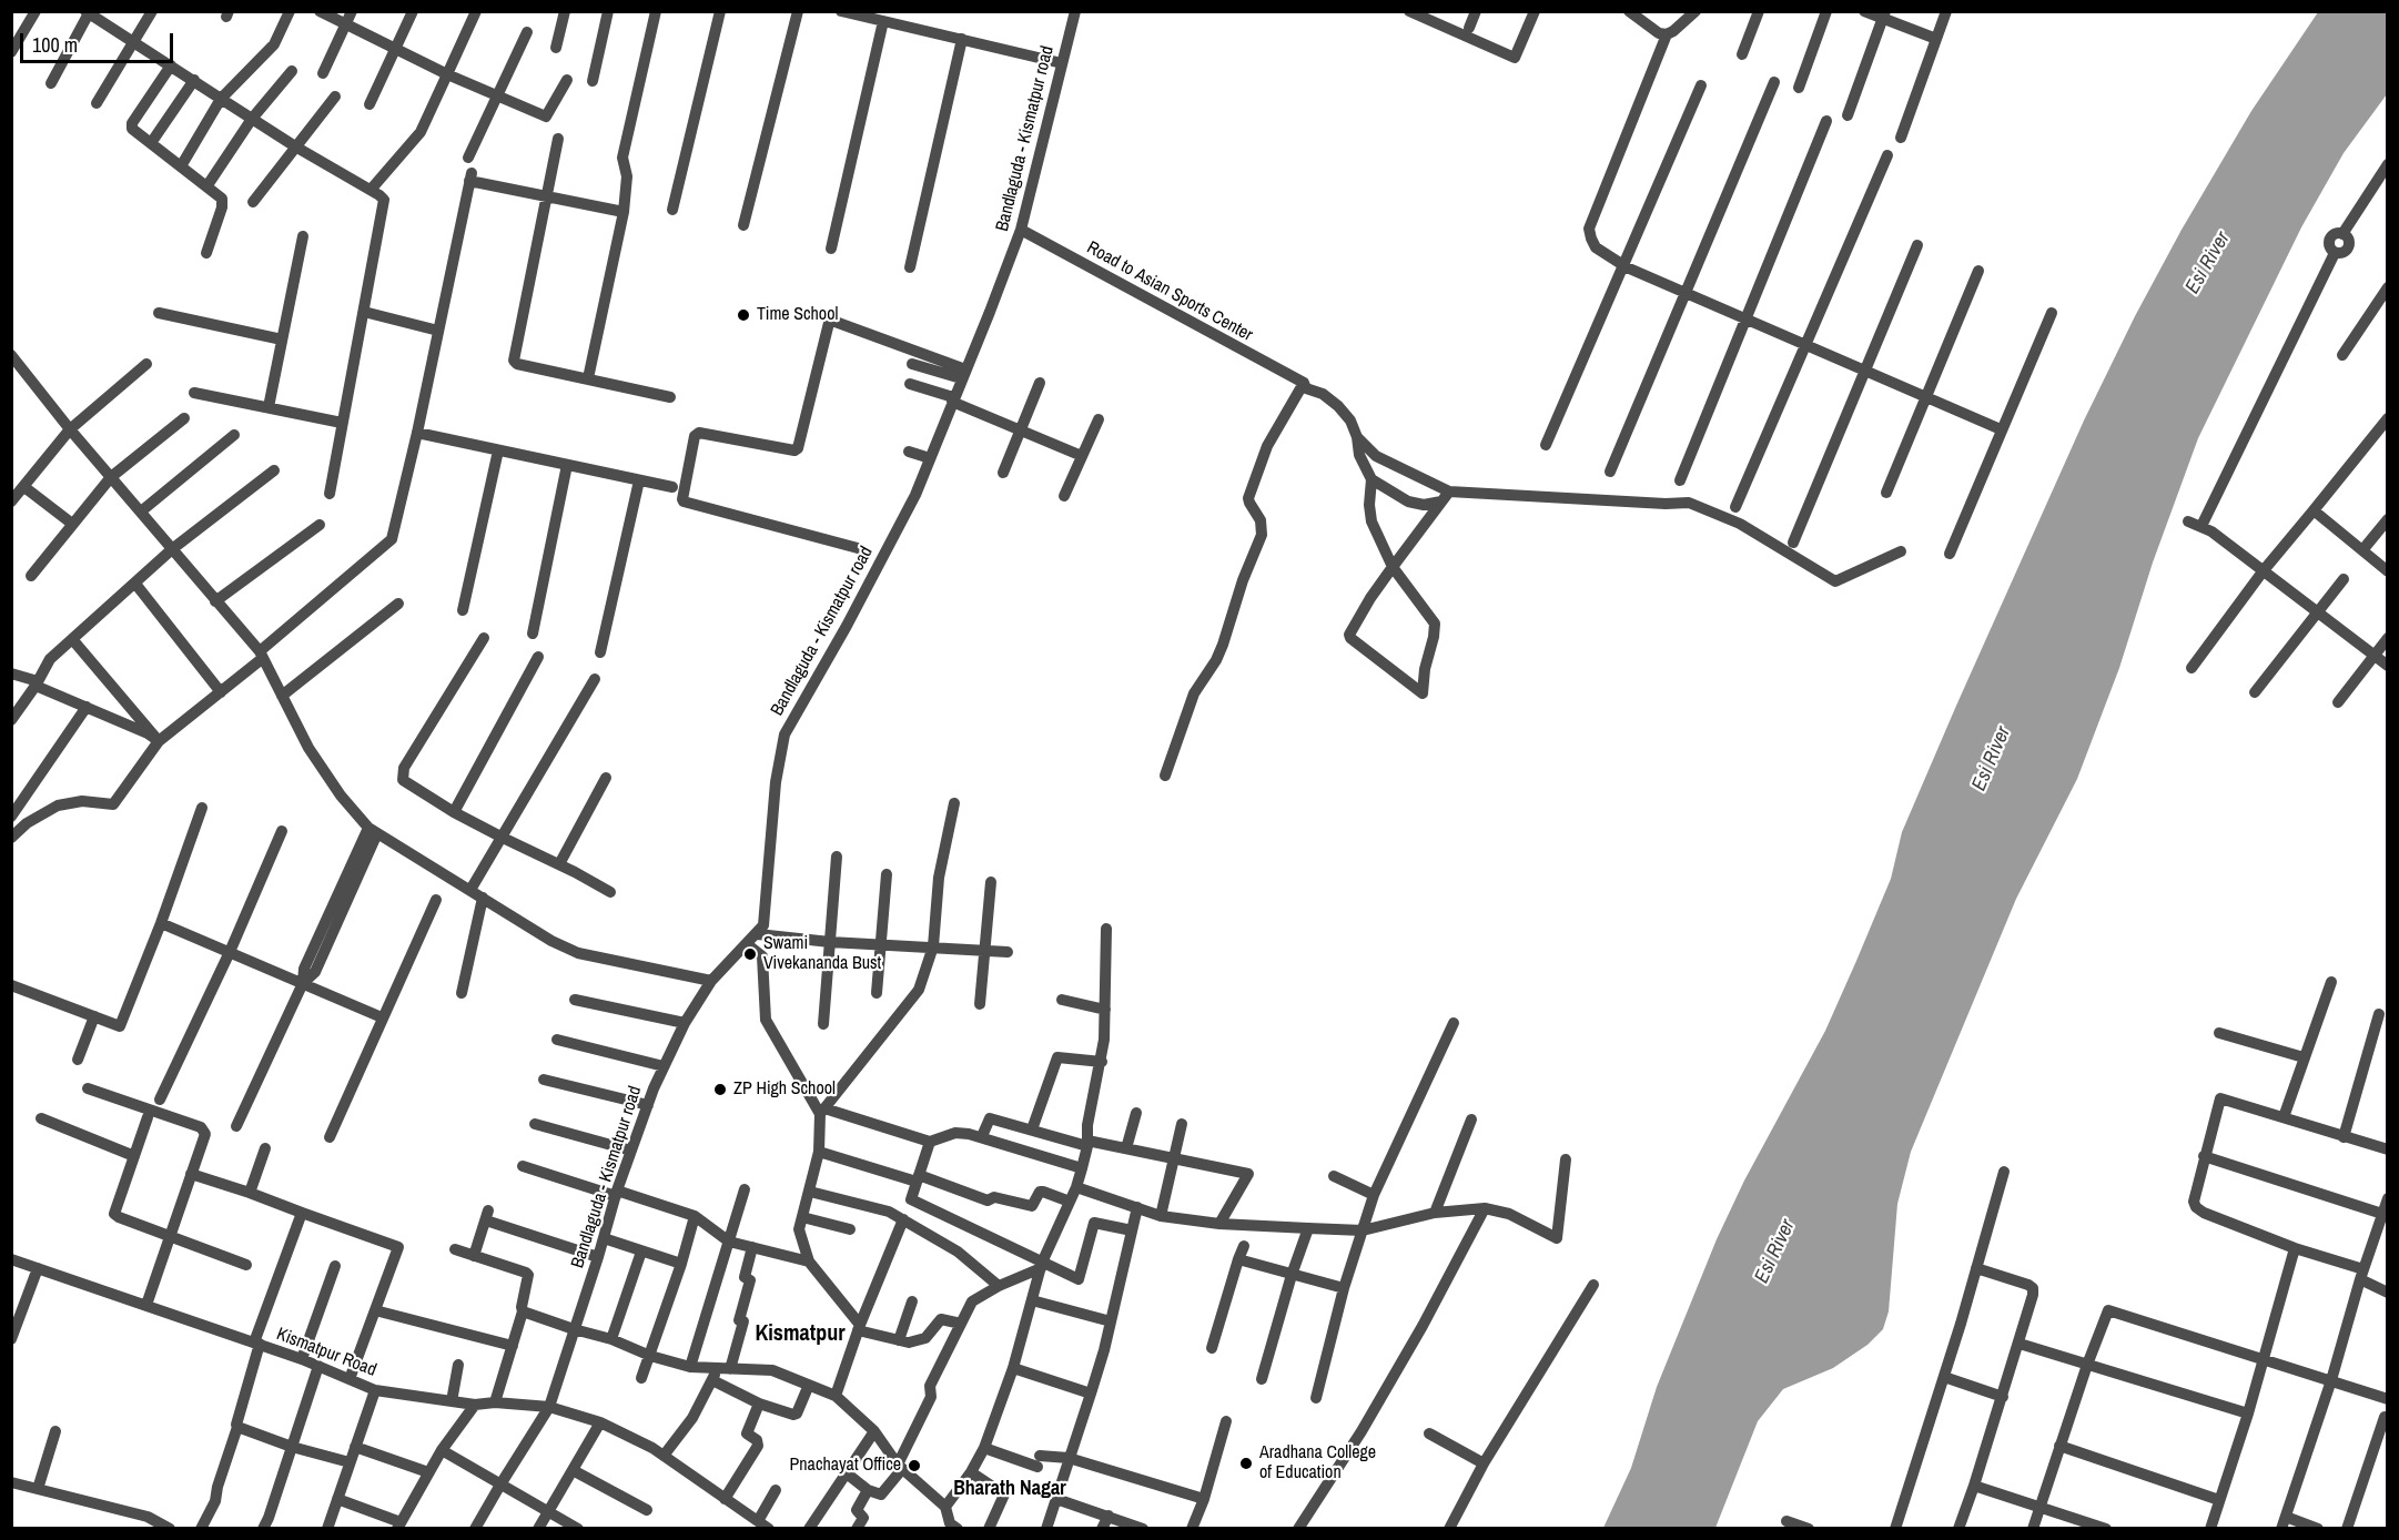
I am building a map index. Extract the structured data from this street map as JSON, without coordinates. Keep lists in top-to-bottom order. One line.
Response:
{"streets":{"street":["Bandlaguda - Kismatpur road","Road to Asian Sports Center","Kismatpur Road"]},"crossings":[["Bandlaguda - Kismatpur road","Road to Asian Sports Center"],["Bandlaguda - Kismatpur road","Kismatpur Road"]],"districts":["Kismatpur","Bharath Nagar"],"water":["Esi River"],"places":["Time School","Swami Vivekananda Bust","ZP High School","Aradhana College of Education","Pnachayat Office"],"scale_bar":"100 m"}
